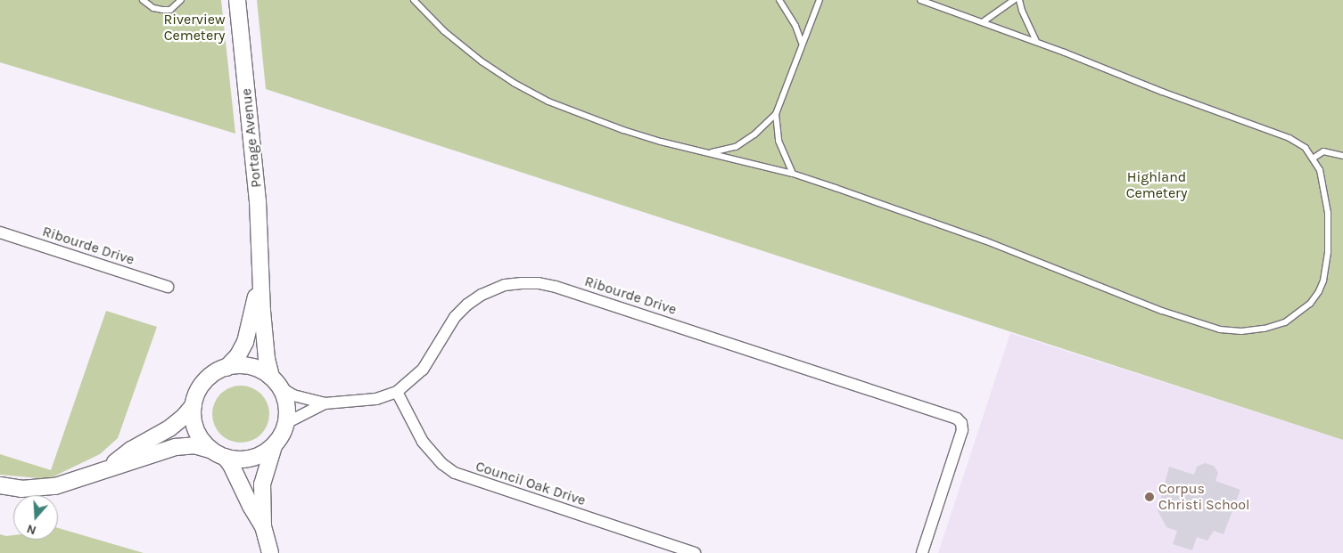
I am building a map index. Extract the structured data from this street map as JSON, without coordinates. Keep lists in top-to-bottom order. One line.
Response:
{"streets":{"main road":["Portage Avenue"],"street":["Ribourde Drive","Council Oak Drive"]},"crossings":[["Portage Avenue","Ribourde Drive"],["Ribourde Drive","Council Oak Drive"]],"parks":["Riverview Cemetery","Highland Cemetery"],"places":["Corpus Christi School"],"north":"bottom"}
